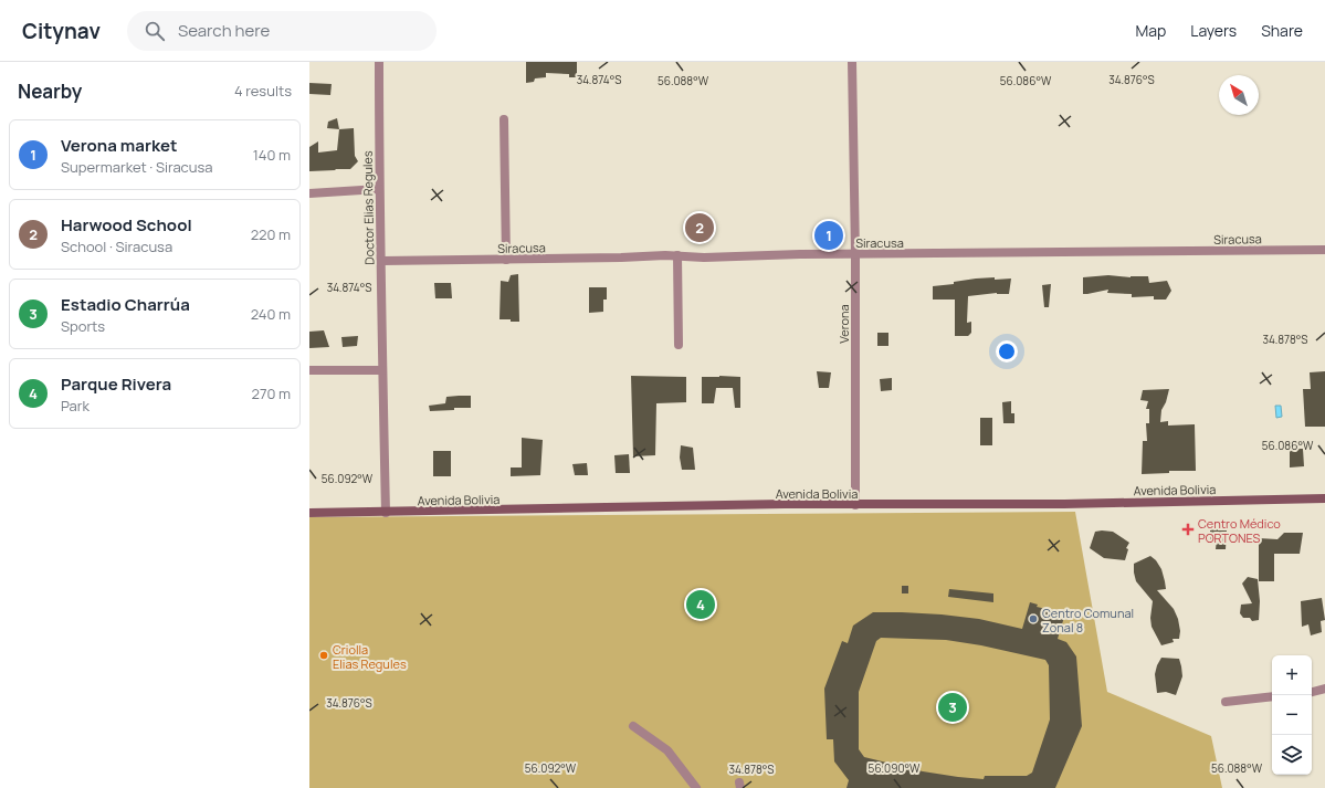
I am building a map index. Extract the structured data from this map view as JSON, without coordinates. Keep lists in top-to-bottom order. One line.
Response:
{"streets":{"street":["Doctor Elias Regules","Siracusa","Verona","Avenida Bolivia"]},"crossings":[["Doctor Elias Regules","Siracusa"],["Doctor Elias Regules","Avenida Bolivia"],["Siracusa","Verona"],["Verona","Avenida Bolivia"]],"places":{"health":["Centro Médico PORTONES"],"other":["Centro Comunal Zonal 8","Criolla Elias Regules"]},"north":"top left","page":{"header":"Citynav","search":"Search here","nav":["Map","Layers","Share"],"heading":["Nearby","4 results"],"list":[{"mark":"1","name":"Verona market","note":"Supermarket · Siracusa","value":"140 m"},{"mark":"2","name":"Harwood School","note":"School · Siracusa","value":"220 m"},{"mark":"3","name":"Estadio Charrúa","note":"Sports","value":"240 m"},{"mark":"4","name":"Parque Rivera","note":"Park","value":"270 m"}],"pins":["2","1","4","3"],"map_buttons":["+","−"]},"coordinates":["34.874°S","34.876°S","56.088°W","56.086°W","34.878°S","56.092°W","56.090°W"]}
